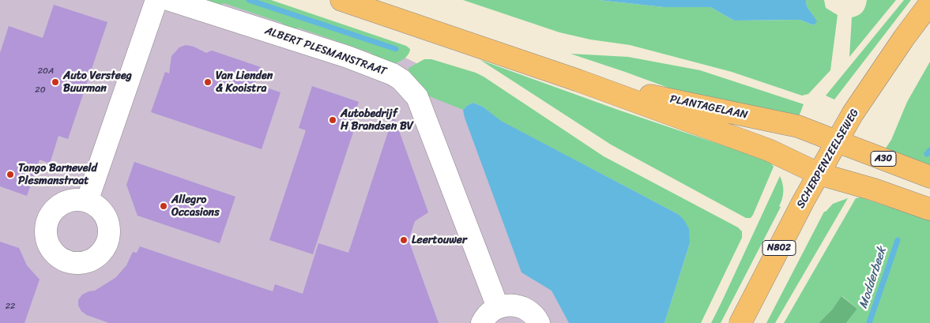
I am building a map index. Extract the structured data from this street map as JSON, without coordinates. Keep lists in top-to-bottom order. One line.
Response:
{"streets":{"main road":["PLANTAGELAAN","SCHERPENZEELSEWEG","A30","N802"],"street":["ALBERT PLESMANSTRAAT"]},"crossings":[["PLANTAGELAAN","SCHERPENZEELSEWEG"],["PLANTAGELAAN","A30"],["SCHERPENZEELSEWEG","A30"]],"water":["Modderbeek"],"places":["Auto Versteeg Buurman","Van Lienden & Kooistra","Autobedrijf H Brandsen BV","Tango Barneveld Plesmanstraat","Allegro Occasions","Leertouwer"],"house_numbers":["20A","20","22"]}
